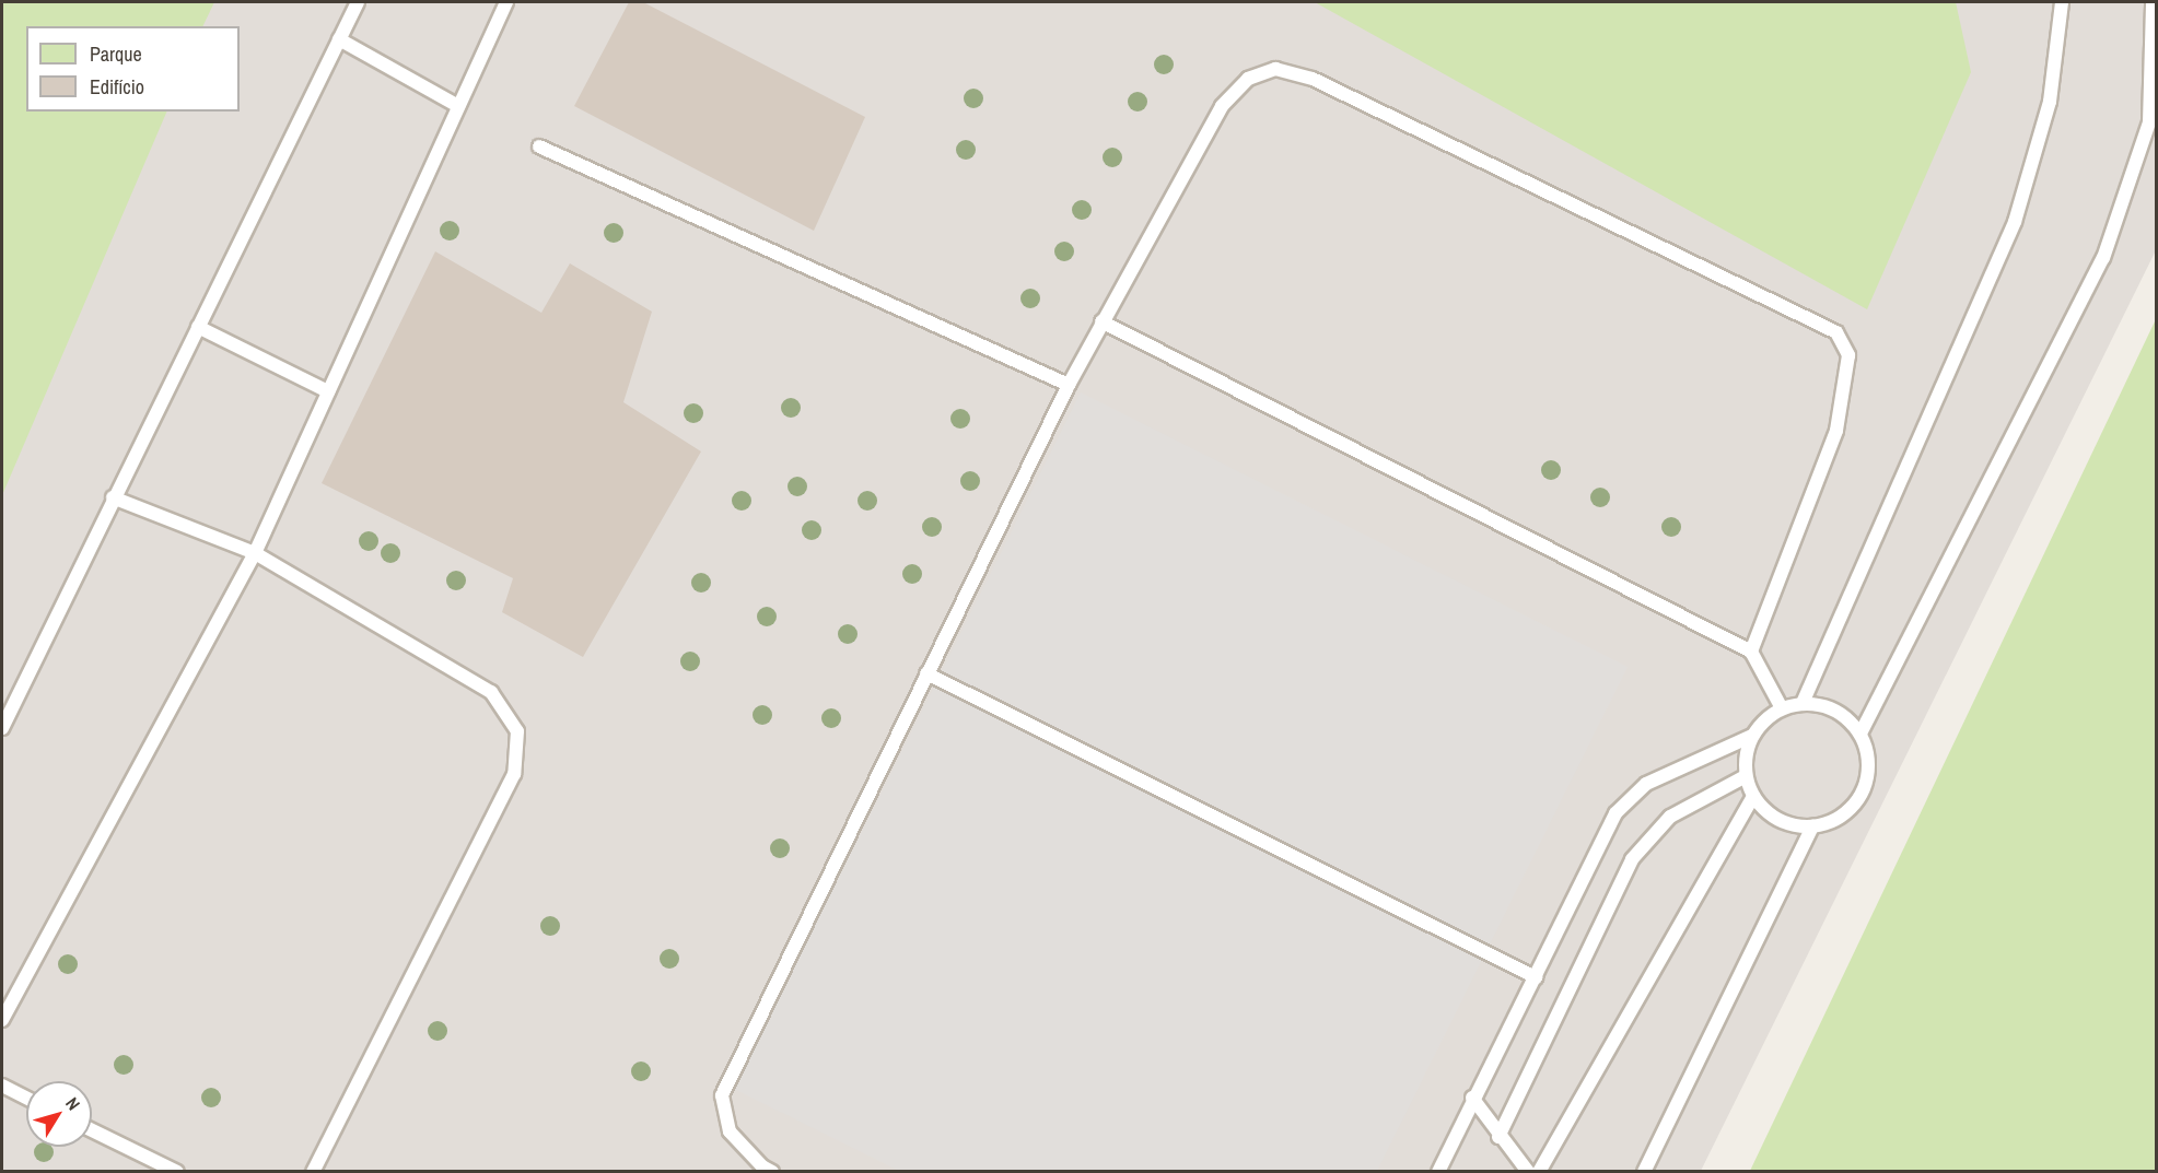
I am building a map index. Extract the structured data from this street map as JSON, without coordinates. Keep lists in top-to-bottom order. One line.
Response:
{"legend":["Parque","Edifício"],"north":"top right"}
